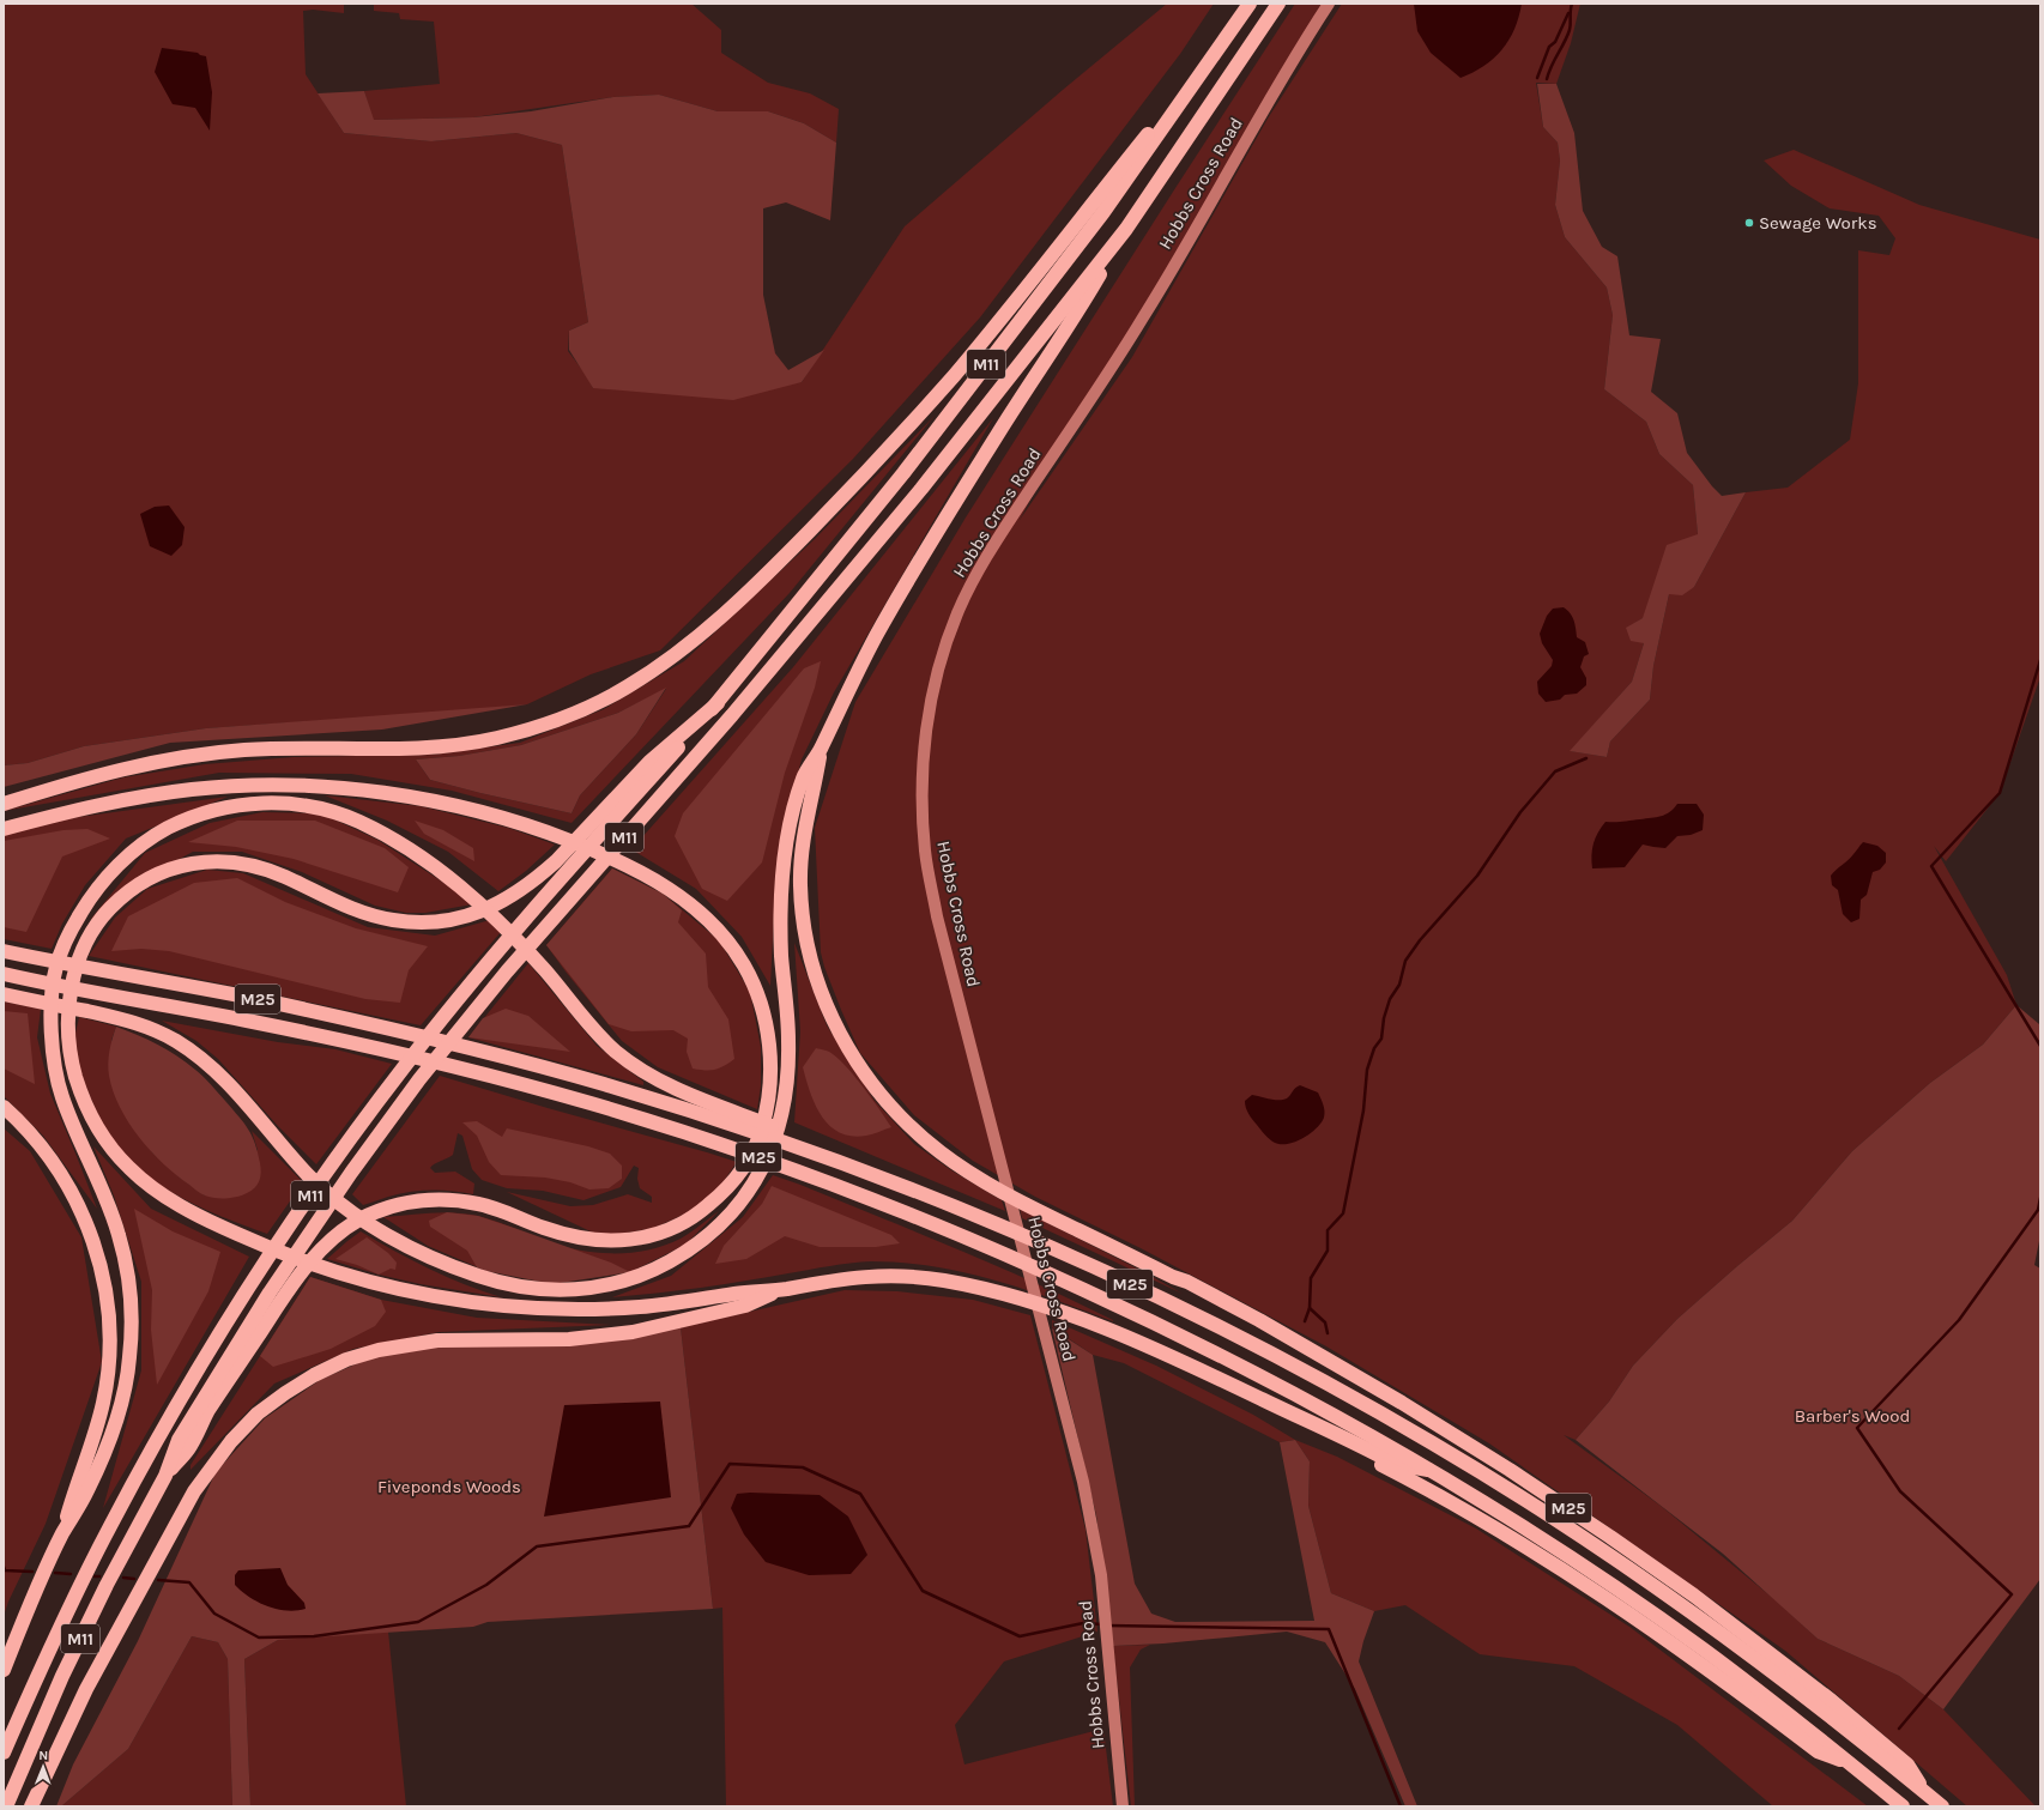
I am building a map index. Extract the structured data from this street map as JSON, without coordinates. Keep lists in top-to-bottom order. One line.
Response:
{"streets":{"highway":["M11","M25"],"street":["Hobbs Cross Road"]},"parks":["Barber's Wood","Fiveponds Woods"],"places":["Sewage Works"],"north":"top"}
